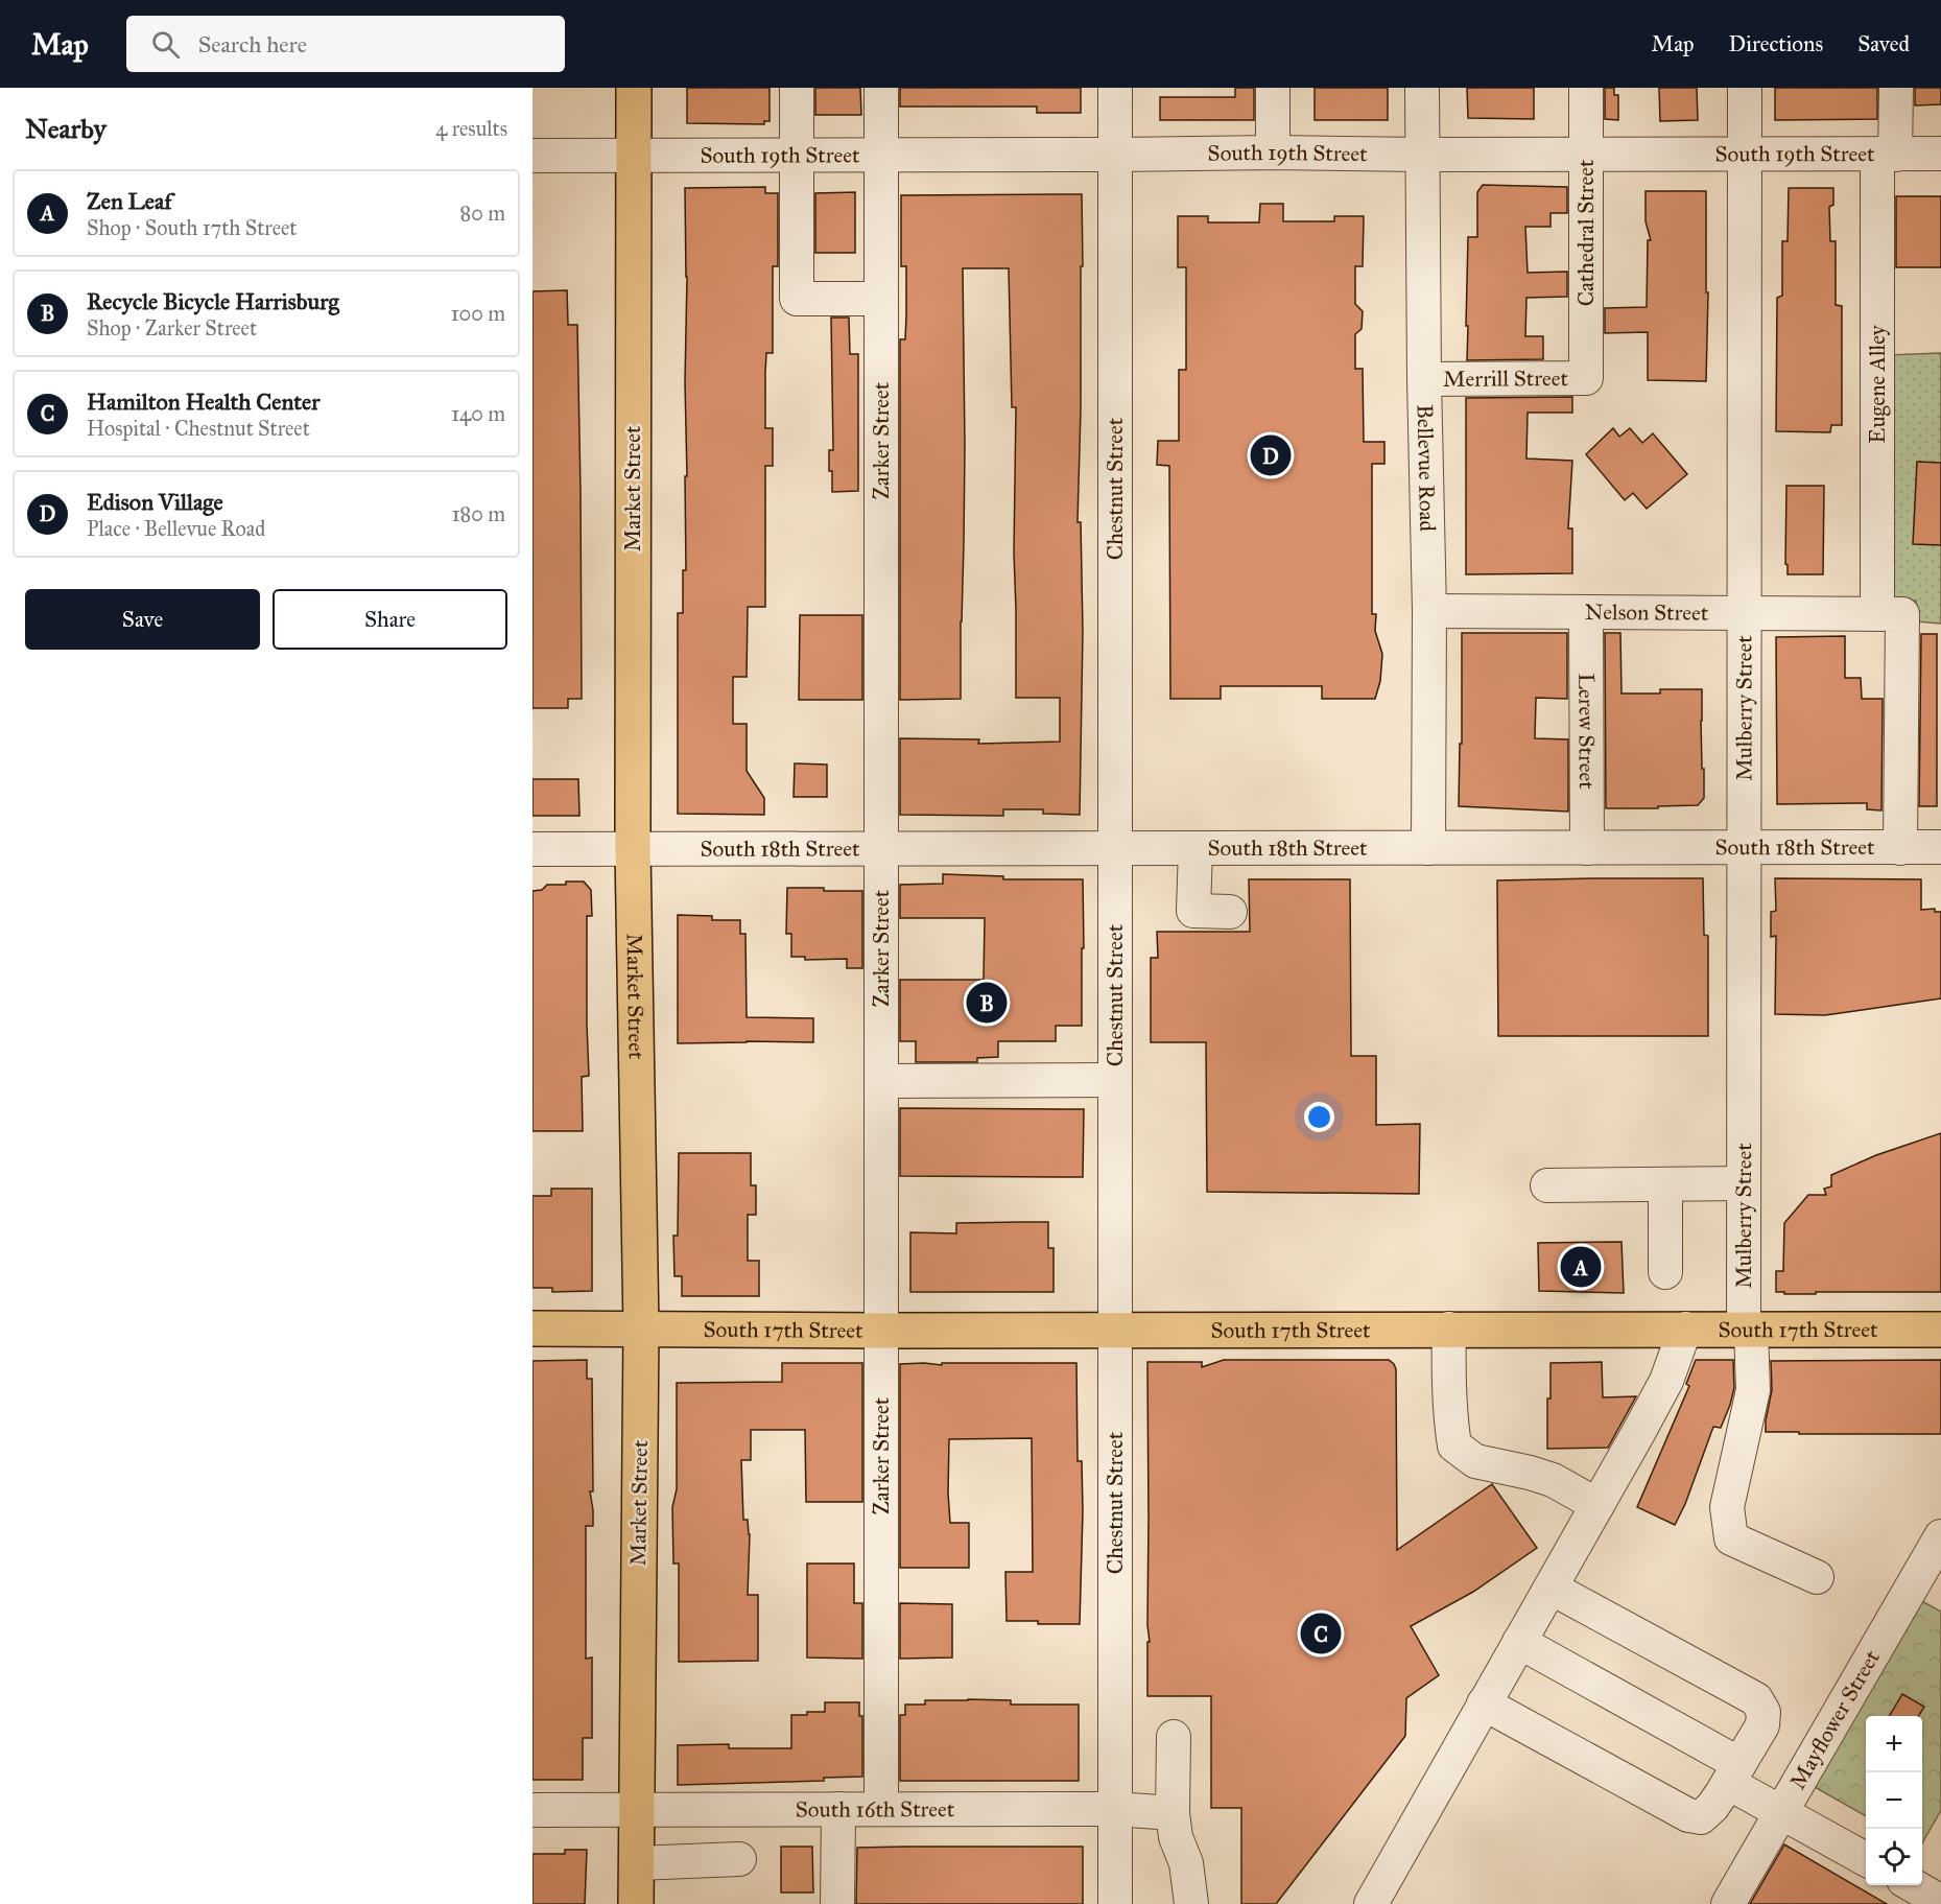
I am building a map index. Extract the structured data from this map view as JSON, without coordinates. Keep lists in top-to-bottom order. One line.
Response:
{"streets":{"main road":["Market Street","South 17th Street"],"street":["South 19th Street","Cathedral Street","Merrill Street","Eugene Alley","Zarker Street","Bellevue Road","Chestnut Street","Nelson Street","Mulberry Street","Lerew Street","South 18th Street","Mayflower Street","South 16th Street"]},"crossings":[["South 19th Street","Cathedral Street"],["South 19th Street","Eugene Alley"],["South 19th Street","Zarker Street"],["South 19th Street","Bellevue Road"],["South 19th Street","Market Street"],["South 19th Street","Chestnut Street"],["South 19th Street","Mulberry Street"],["Cathedral Street","Merrill Street"],["Merrill Street","Bellevue Road"],["Eugene Alley","Nelson Street"],["Eugene Alley","South 18th Street"],["Zarker Street","South 18th Street"],["Zarker Street","South 17th Street"],["Zarker Street","South 16th Street"],["Bellevue Road","Nelson Street"],["Bellevue Road","South 18th Street"],["Market Street","South 18th Street"],["Market Street","South 17th Street"],["Market Street","South 16th Street"],["Chestnut Street","South 18th Street"],["Chestnut Street","South 17th Street"],["Chestnut Street","South 16th Street"],["Nelson Street","Mulberry Street"],["Nelson Street","Lerew Street"],["Mulberry Street","South 18th Street"],["Mulberry Street","South 17th Street"],["Lerew Street","South 18th Street"]],"page":{"header":"Map","search":"Search here","nav":["Map","Directions","Saved"],"heading":["Nearby","4 results"],"list":[{"mark":"A","name":"Zen Leaf","note":"Shop · South 17th Street","value":"80 m"},{"mark":"B","name":"Recycle Bicycle Harrisburg","note":"Shop · Zarker Street","value":"100 m"},{"mark":"C","name":"Hamilton Health Center","note":"Hospital · Chestnut Street","value":"140 m"},{"mark":"D","name":"Edison Village","note":"Place · Bellevue Road","value":"180 m"}],"pins":["D","B","A","C"],"buttons":["Save","Share"],"map_buttons":["+","−"]}}
